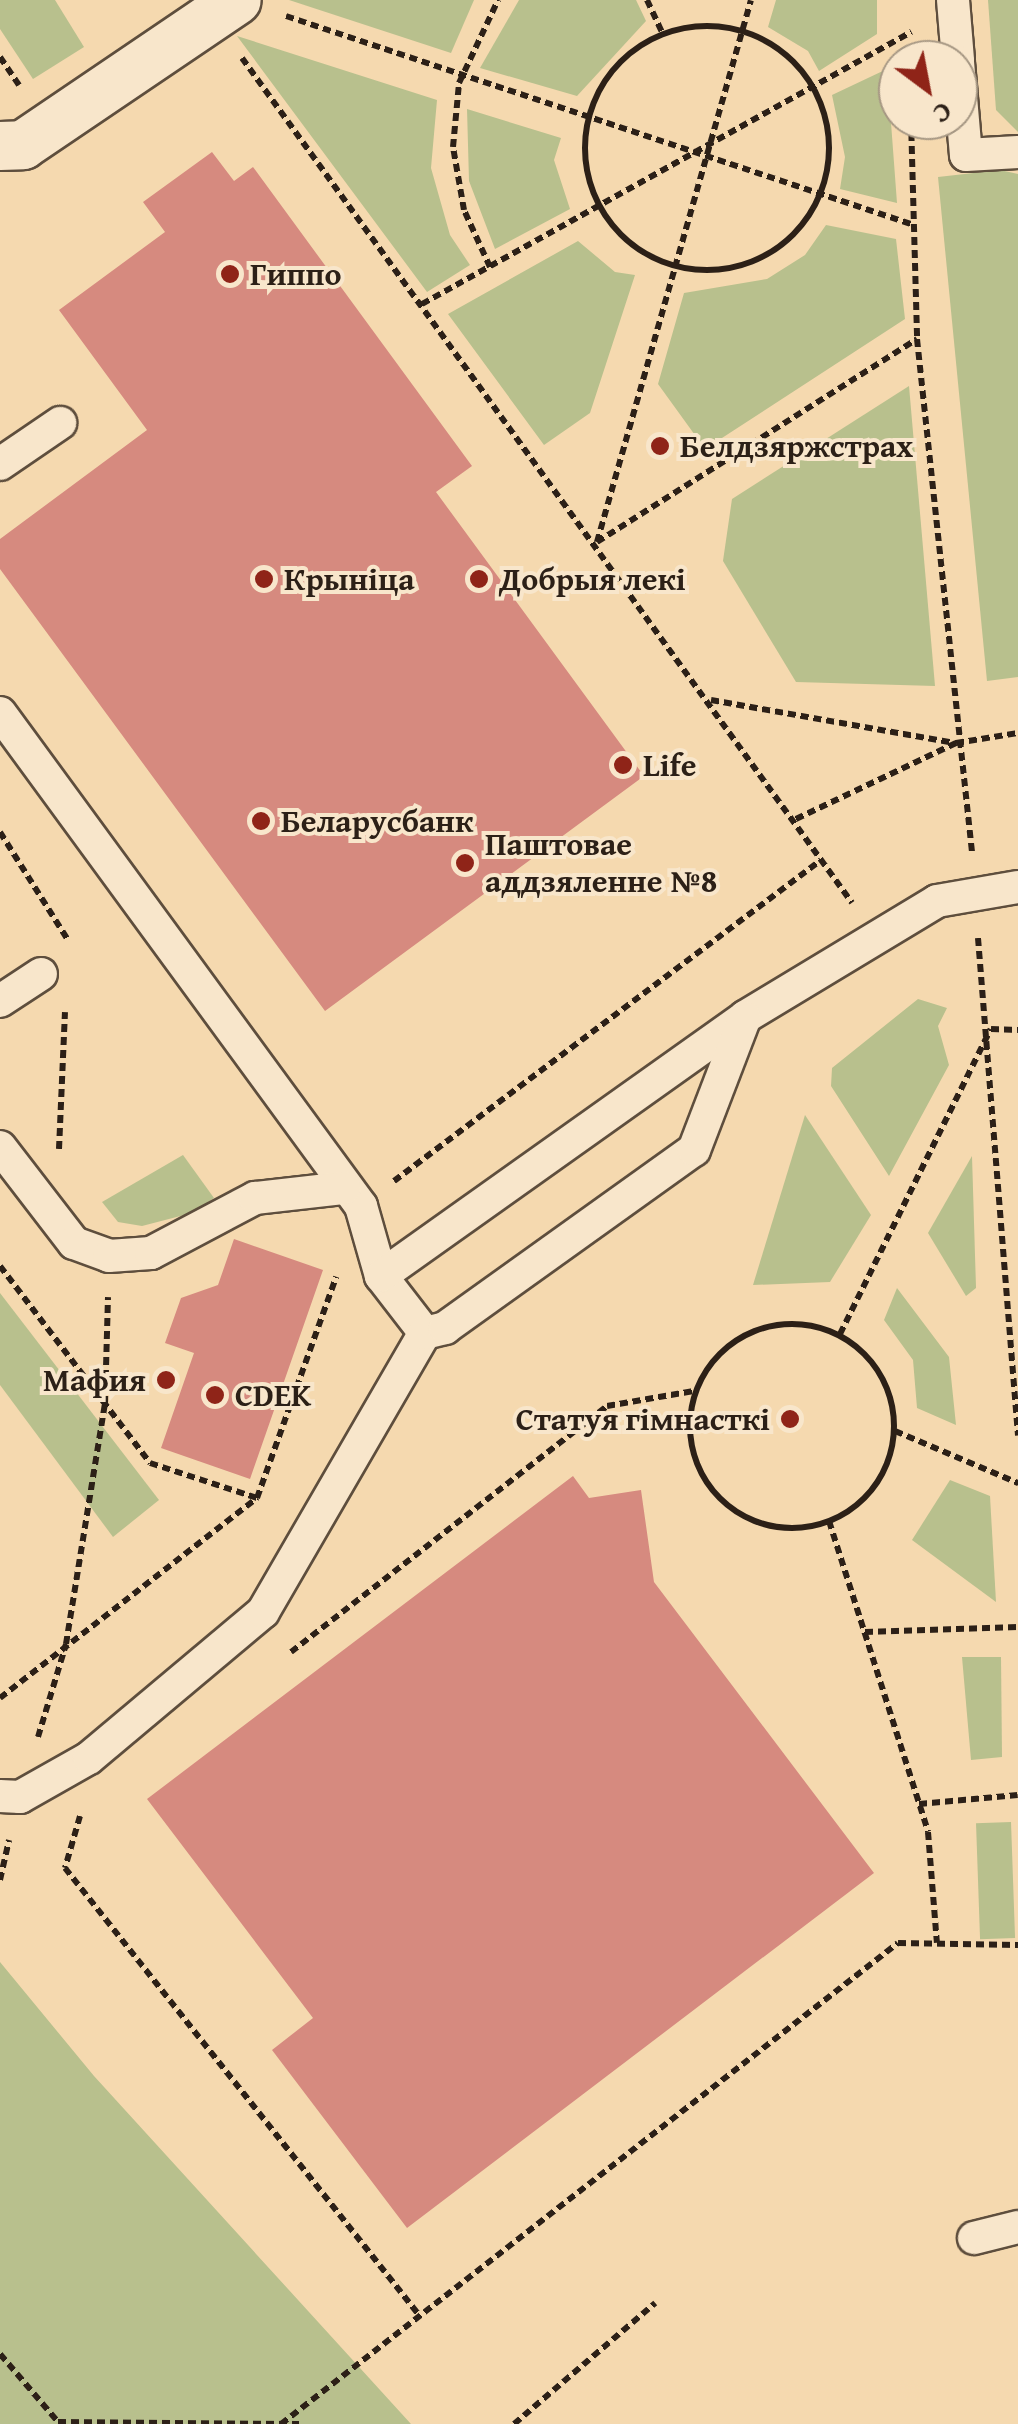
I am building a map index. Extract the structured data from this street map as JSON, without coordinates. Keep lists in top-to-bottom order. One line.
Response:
{"places":["Гиппо","Белдзяржстрах","Крыніца","Добрыя лекі","Life","Беларусбанк","Паштовае аддзяленне №8","Мафия","CDEK","Статуя гімнасткі"],"north":"bottom right"}
